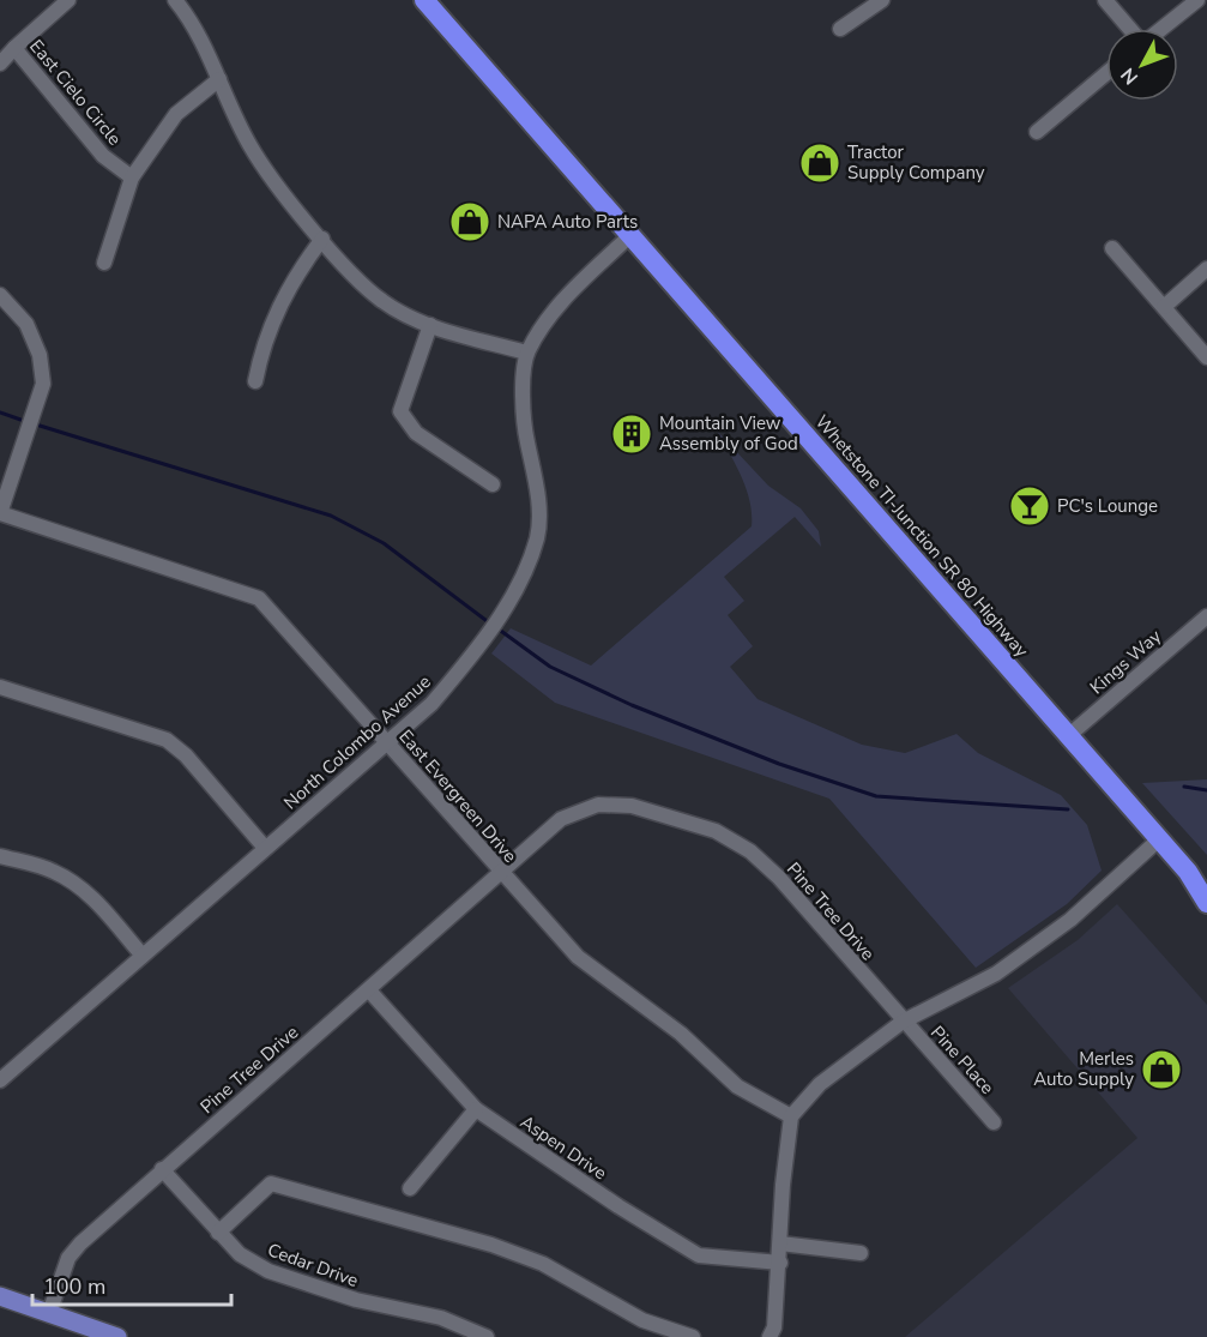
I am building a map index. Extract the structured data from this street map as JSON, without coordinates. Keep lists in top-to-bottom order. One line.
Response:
{"streets":{"highway":["Whetstone TI-Junction SR 80 Highway"],"street":["East Cielo Circle","Kings Way","North Colombo Avenue","East Evergreen Drive","Pine Tree Drive","Pine Place","Aspen Drive","Cedar Drive"]},"crossings":[["Whetstone TI-Junction SR 80 Highway","Kings Way"],["North Colombo Avenue","East Evergreen Drive"],["East Evergreen Drive","Pine Tree Drive"],["Pine Tree Drive","Pine Place"],["Pine Tree Drive","Aspen Drive"],["Pine Tree Drive","Cedar Drive"]],"places":{"shop":["Tractor Supply Company","NAPA Auto Parts","Merles Auto Supply"],"building":["Mountain View Assembly of God"],"bar":["PC's Lounge"]},"scale_bar":"100 m","north":"bottom left"}
